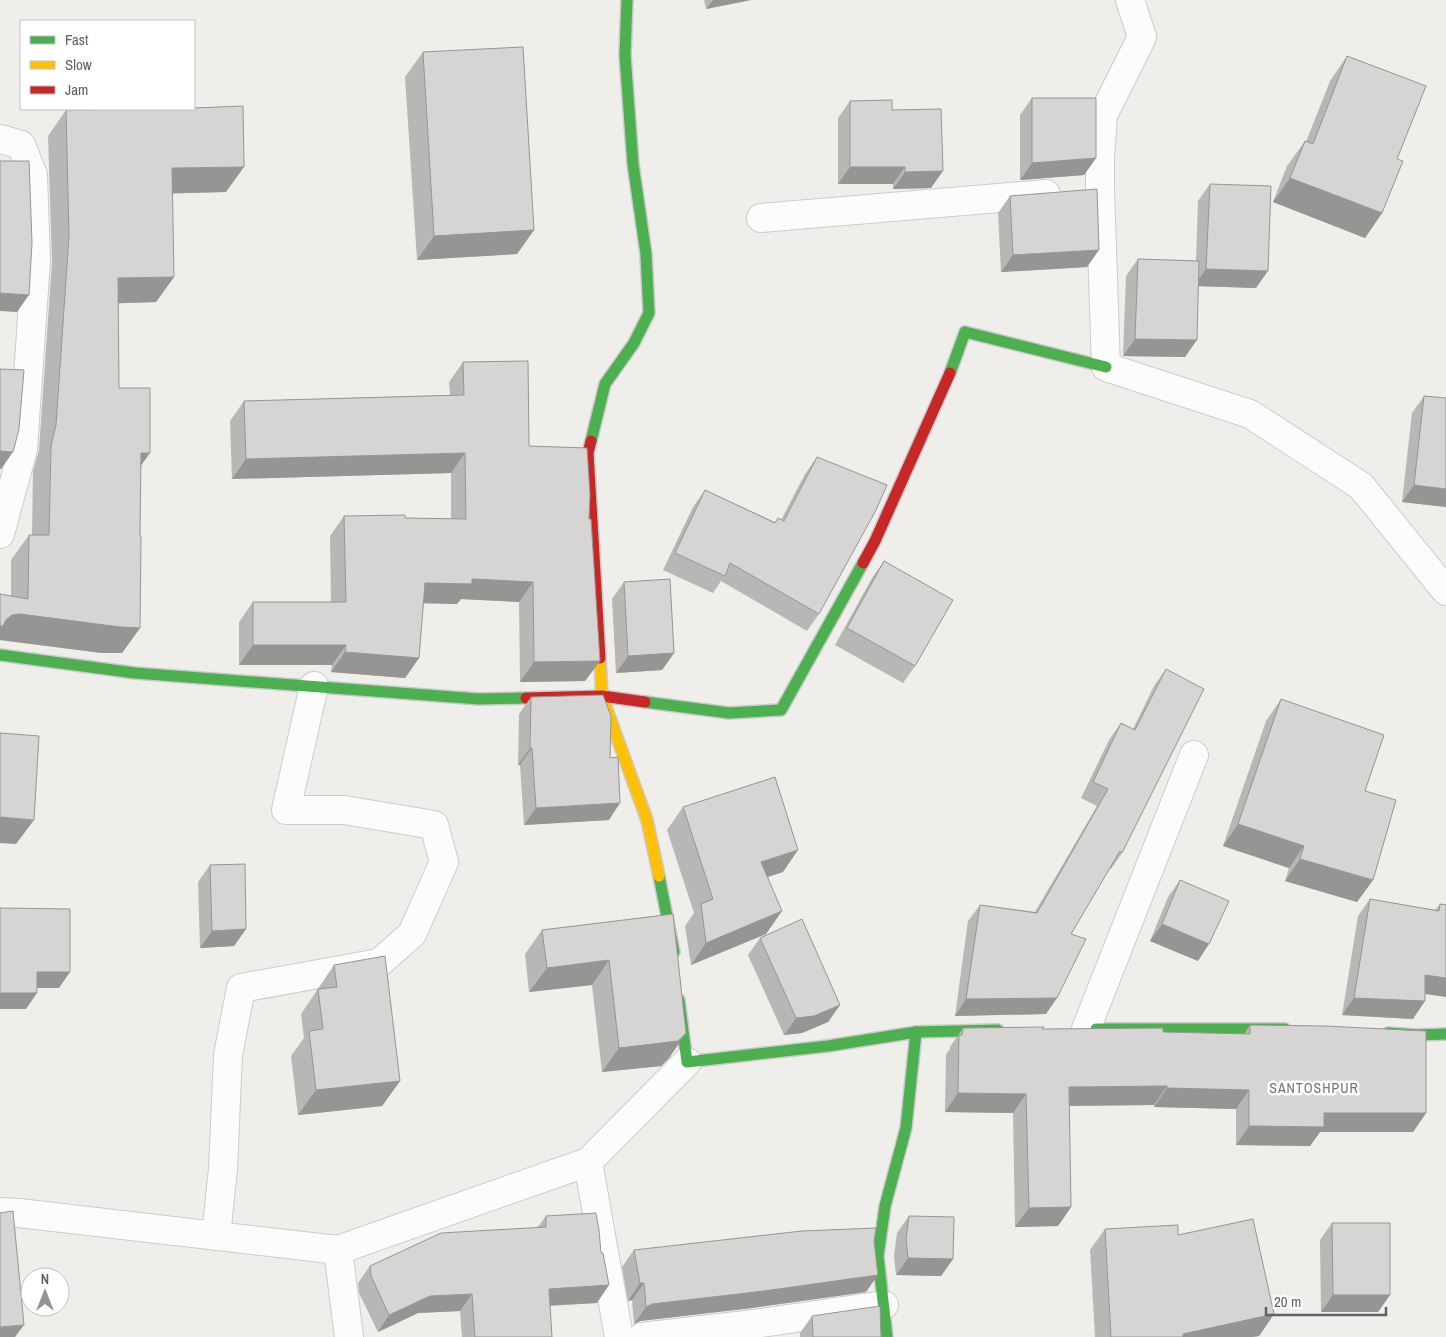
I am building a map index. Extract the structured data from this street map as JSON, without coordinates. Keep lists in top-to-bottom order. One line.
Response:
{"districts":["SANTOSHPUR"],"legend":["Fast","Slow","Jam"],"scale_bar":"20 m","north":"top"}
